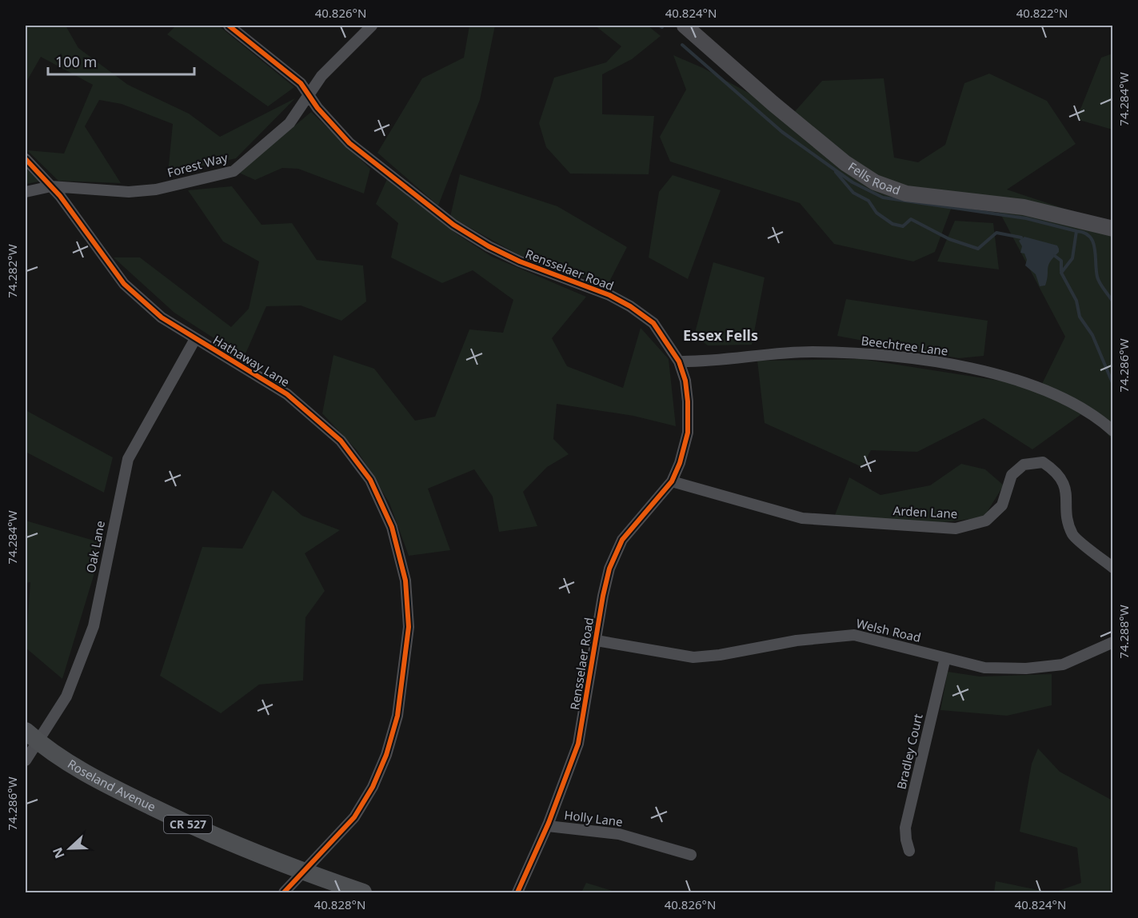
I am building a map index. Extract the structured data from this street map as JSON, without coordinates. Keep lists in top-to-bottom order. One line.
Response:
{"streets":{"main road":["Roseland Avenue","CR 527"],"street":["Forest Way","Fells Road","Rensselaer Road","Beechtree Lane","Hathaway Lane","Arden Lane","Oak Lane","Welsh Road","Bradley Court","Holly Lane"]},"crossings":[["Forest Way","Rensselaer Road"],["Forest Way","Hathaway Lane"],["Rensselaer Road","Beechtree Lane"],["Rensselaer Road","Arden Lane"],["Rensselaer Road","Welsh Road"],["Rensselaer Road","Holly Lane"],["Hathaway Lane","Oak Lane"],["Hathaway Lane","Roseland Avenue"],["Oak Lane","Roseland Avenue"],["Welsh Road","Bradley Court"]],"districts":["Essex Fells"],"scale_bar":"100 m","north":"left","coordinates":["40.826°N","40.824°N","40.822°N","74.284°W","74.282°W","74.286°W","74.288°W","40.828°N"]}
